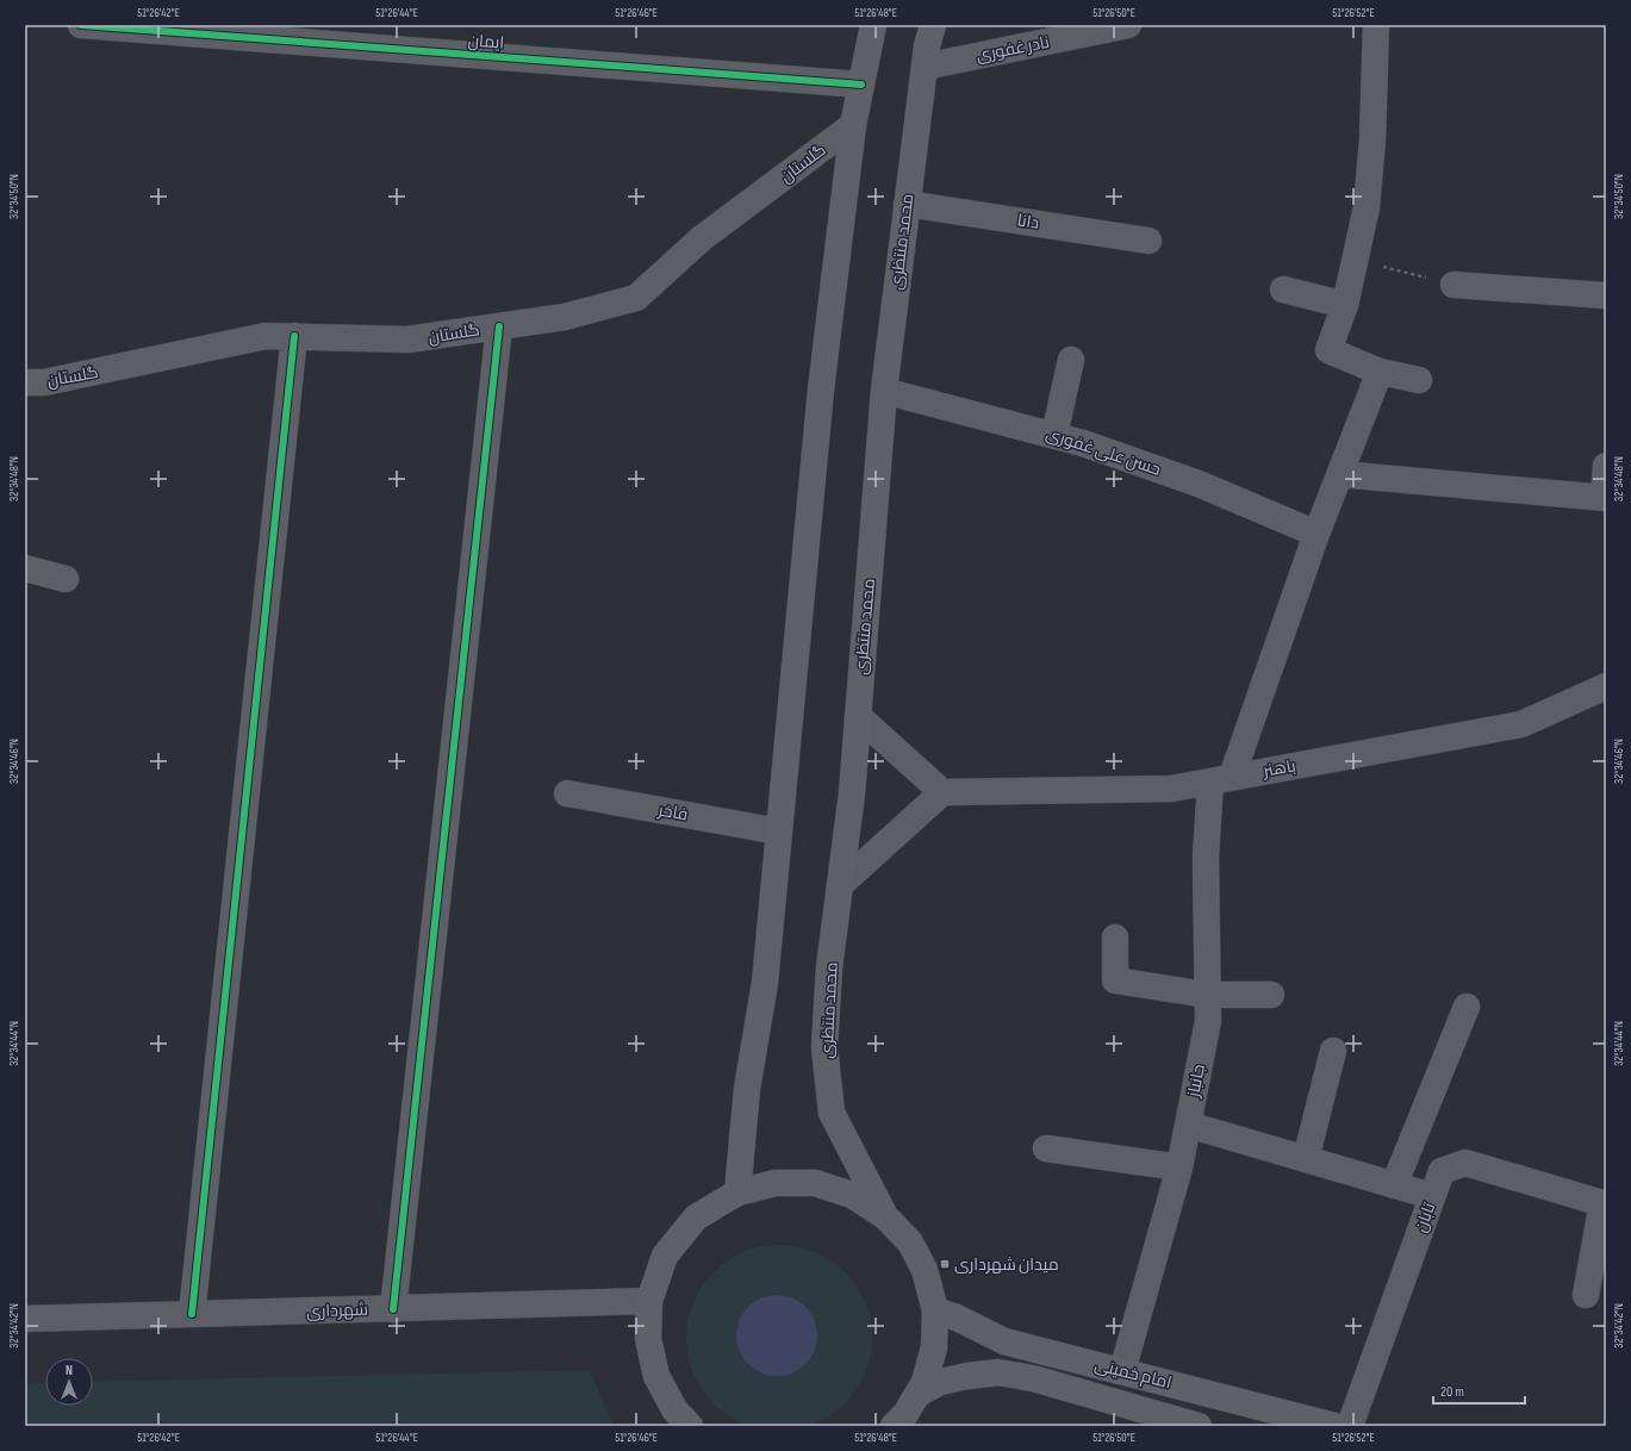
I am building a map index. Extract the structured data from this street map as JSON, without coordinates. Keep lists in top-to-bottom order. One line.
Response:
{"streets":{"main road":["محمد منتظری","امام خمینی"],"street":["ایمان","نادر غفوری","گلستان","دانا","حسن علی غفوری","باهنر","فاخر","جانباز","تابان","شهرداری"]},"crossings":[["نادر غفوری","محمد منتظری"],["دانا","محمد منتظری"],["محمد منتظری","حسن علی غفوری"],["حسن علی غفوری","جانباز"],["باهنر","جانباز"],["جانباز","امام خمینی"]],"places":{"transit":["میدان شهرداری"]},"scale_bar":"20 m","north":"top","coordinates":["51°26'42\"E","51°26'44\"E","51°26'46\"E","51°26'48\"E","51°26'50\"E","51°26'52\"E","32°34'50\"N","32°34'48\"N","32°34'46\"N","32°34'44\"N","32°34'42\"N"]}
